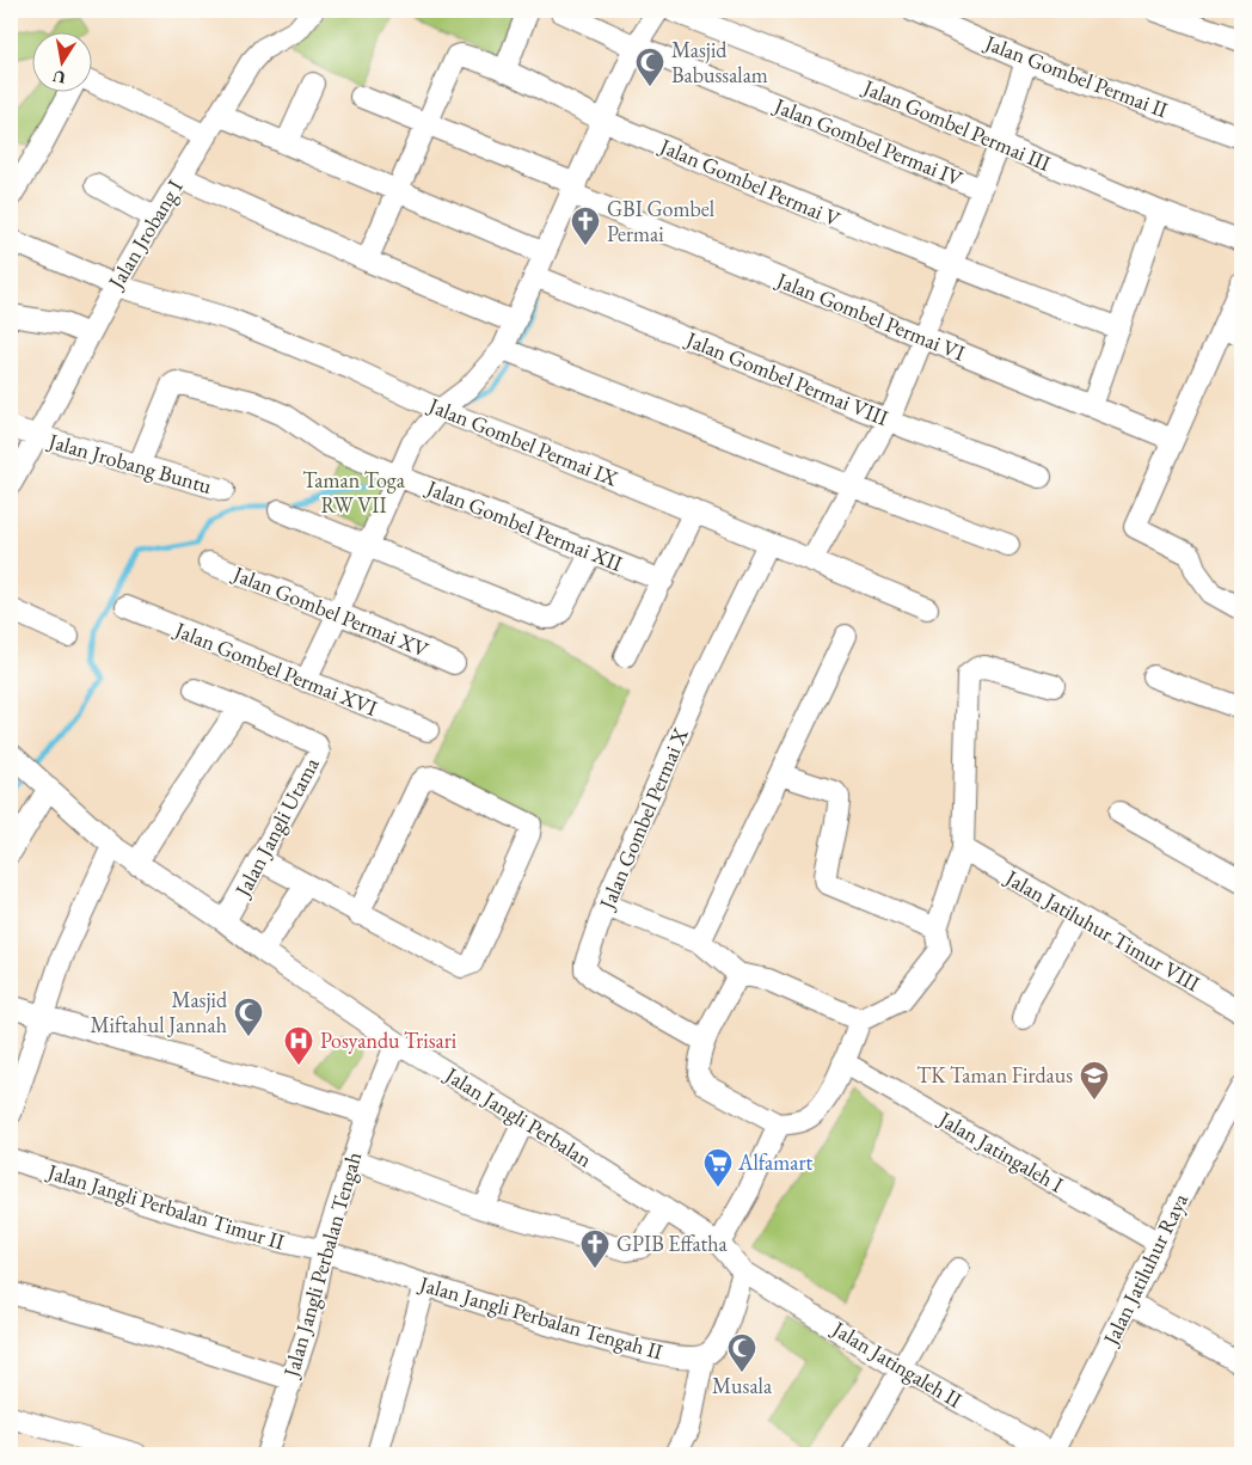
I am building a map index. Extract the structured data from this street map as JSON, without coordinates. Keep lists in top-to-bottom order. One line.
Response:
{"streets":{"street":["Jalan Gombel Permai II","Jalan Gombel Permai III","Jalan Gombel Permai IV","Jalan Gombel Permai V","Jalan Jrobang I","Jalan Gombel Permai VI","Jalan Gombel Permai VIII","Jalan Gombel Permai IX","Jalan Jrobang Buntu","Jalan Gombel Permai XII","Jalan Gombel Permai XV","Jalan Gombel Permai XVI","Jalan Gombel Permai X","Jalan Jangli Utama","Jalan Jatiluhur Timur VIII","Jalan Jangli Perbalan","Jalan Jatingaleh I","Jalan Jangli Perbalan Timur II","Jalan Jangli Perbalan Tengah","Jalan Jatiluhur Raya","Jalan Jangli Perbalan Tengah II","Jalan Jatingaleh II"]},"crossings":[["Jalan Gombel Permai V","Jalan Gombel Permai VI"],["Jalan Jrobang I","Jalan Gombel Permai IX"],["Jalan Jrobang I","Jalan Jrobang Buntu"],["Jalan Gombel Permai IX","Jalan Gombel Permai X"],["Jalan Jrobang Buntu","Jalan Gombel Permai XII"],["Jalan Gombel Permai X","Jalan Jatingaleh I"],["Jalan Jangli Utama","Jalan Jangli Perbalan"],["Jalan Jangli Perbalan","Jalan Jangli Perbalan Tengah"],["Jalan Jangli Perbalan","Jalan Jatingaleh II"],["Jalan Jatingaleh I","Jalan Jatiluhur Raya"],["Jalan Jangli Perbalan Timur II","Jalan Jangli Perbalan Tengah"],["Jalan Jangli Perbalan Timur II","Jalan Jangli Perbalan Tengah II"],["Jalan Jangli Perbalan Tengah","Jalan Jangli Perbalan Tengah II"],["Jalan Jatiluhur Raya","Jalan Jatingaleh II"]],"parks":["Taman Toga RW VII"],"places":{"mosque":["Masjid Babussalam","Masjid Miftahul Jannah","Musala"],"church":["GBI Gombel Permai","GPIB Effatha"],"hospital":["Posyandu Trisari"],"school or university":["TK Taman Firdaus"],"supermarket":["Alfamart"]},"north":"bottom"}
